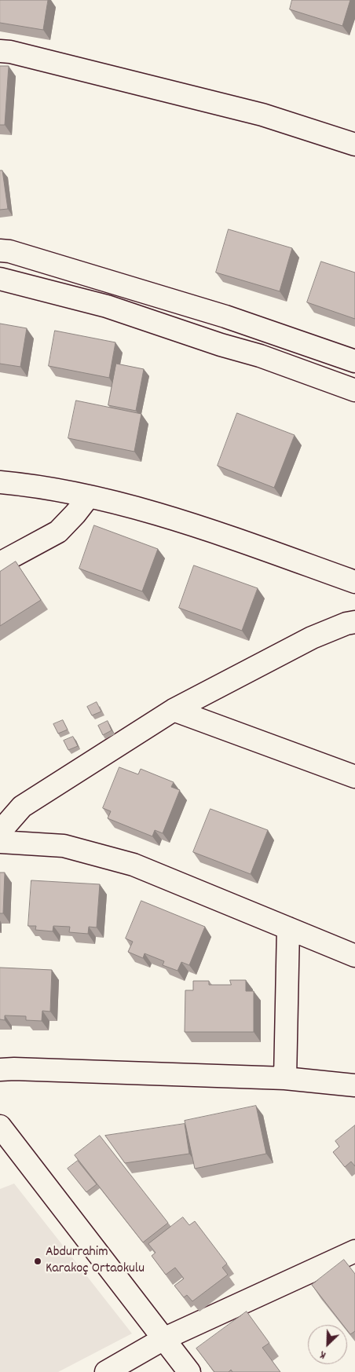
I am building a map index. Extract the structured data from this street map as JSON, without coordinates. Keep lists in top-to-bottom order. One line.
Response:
{"places":["Abdurrahim Karakoç Ortaokulu"],"north":"bottom left"}
